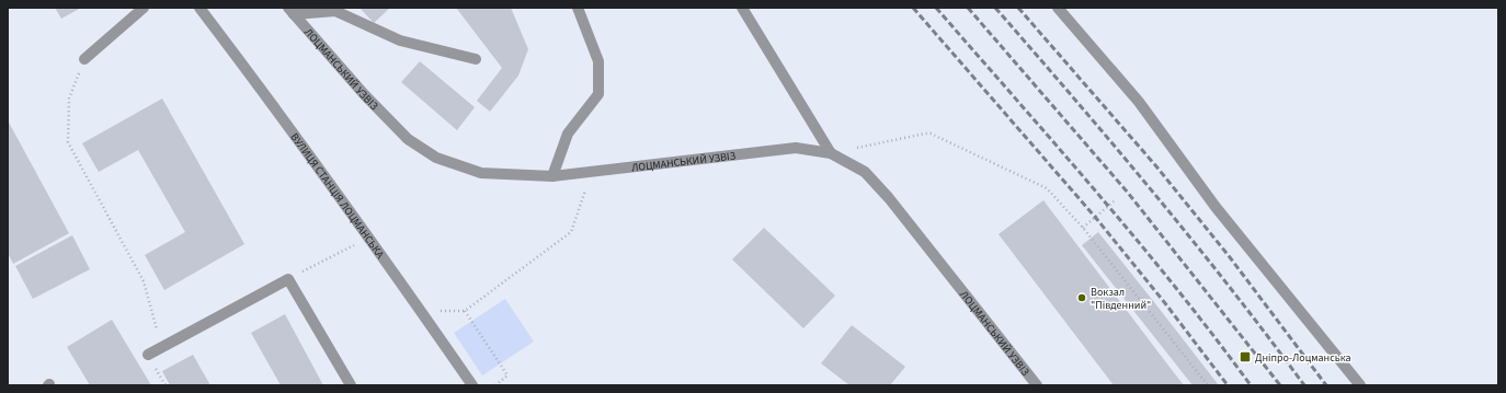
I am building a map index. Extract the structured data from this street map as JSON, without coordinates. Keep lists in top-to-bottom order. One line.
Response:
{"streets":{"street":["ЛОЦМАНСЬКИЙ УЗВІЗ","ВУЛИЦЯ СТАНЦІЯ ЛОЦМАНСЬКА"]},"places":{"other":["Вокзал \"Південний\""],"transit":["Дніпро-Лоцманська"]}}
